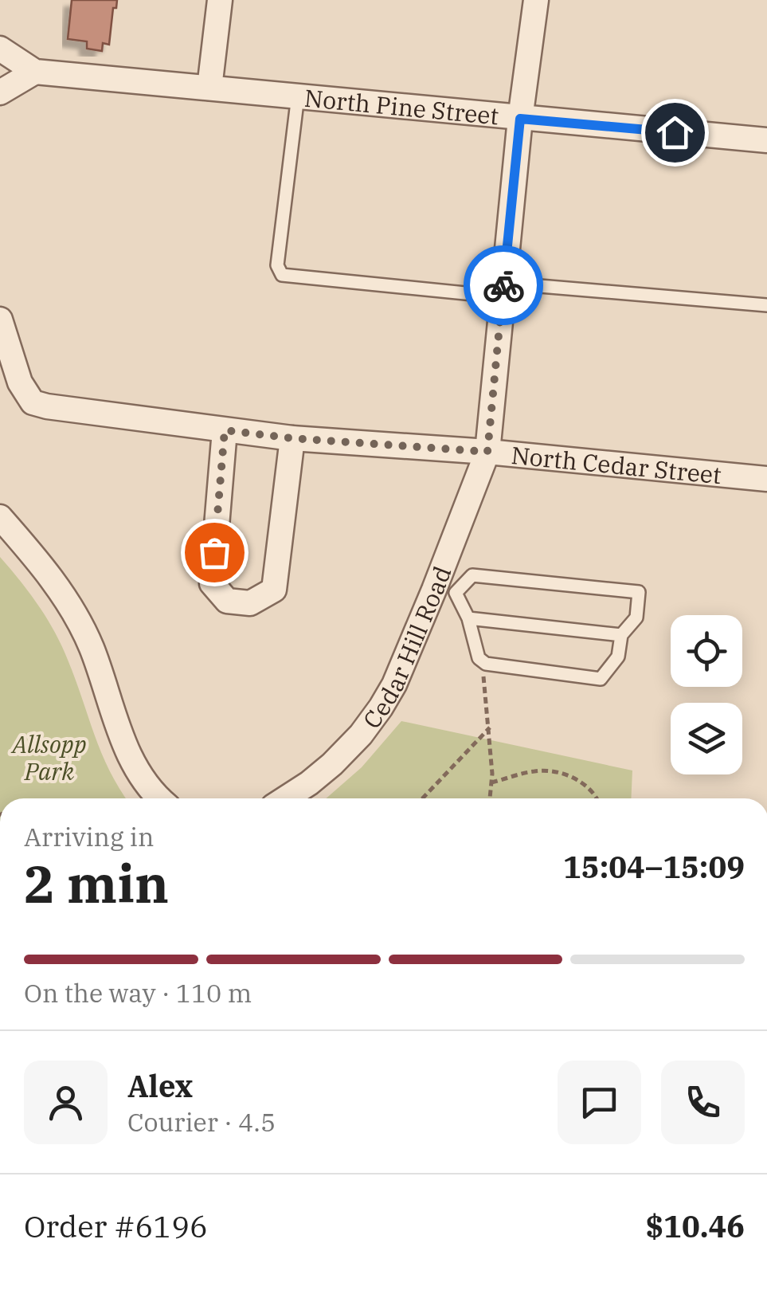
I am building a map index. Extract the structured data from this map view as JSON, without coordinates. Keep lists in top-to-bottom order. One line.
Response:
{"streets":{"street":["North Pine Street","North Cedar Street","Cedar Hill Road"]},"crossings":[["North Pine Street","Cedar Hill Road"],["North Cedar Street","Cedar Hill Road"]],"parks":["Allsopp Park"],"page":{"heading":["2 min","Arriving in","15:04–15:09"],"panel":["Alex","Courier · 4.5","Order #6196","$10.46"],"bar":"On the way · 110 m"}}
